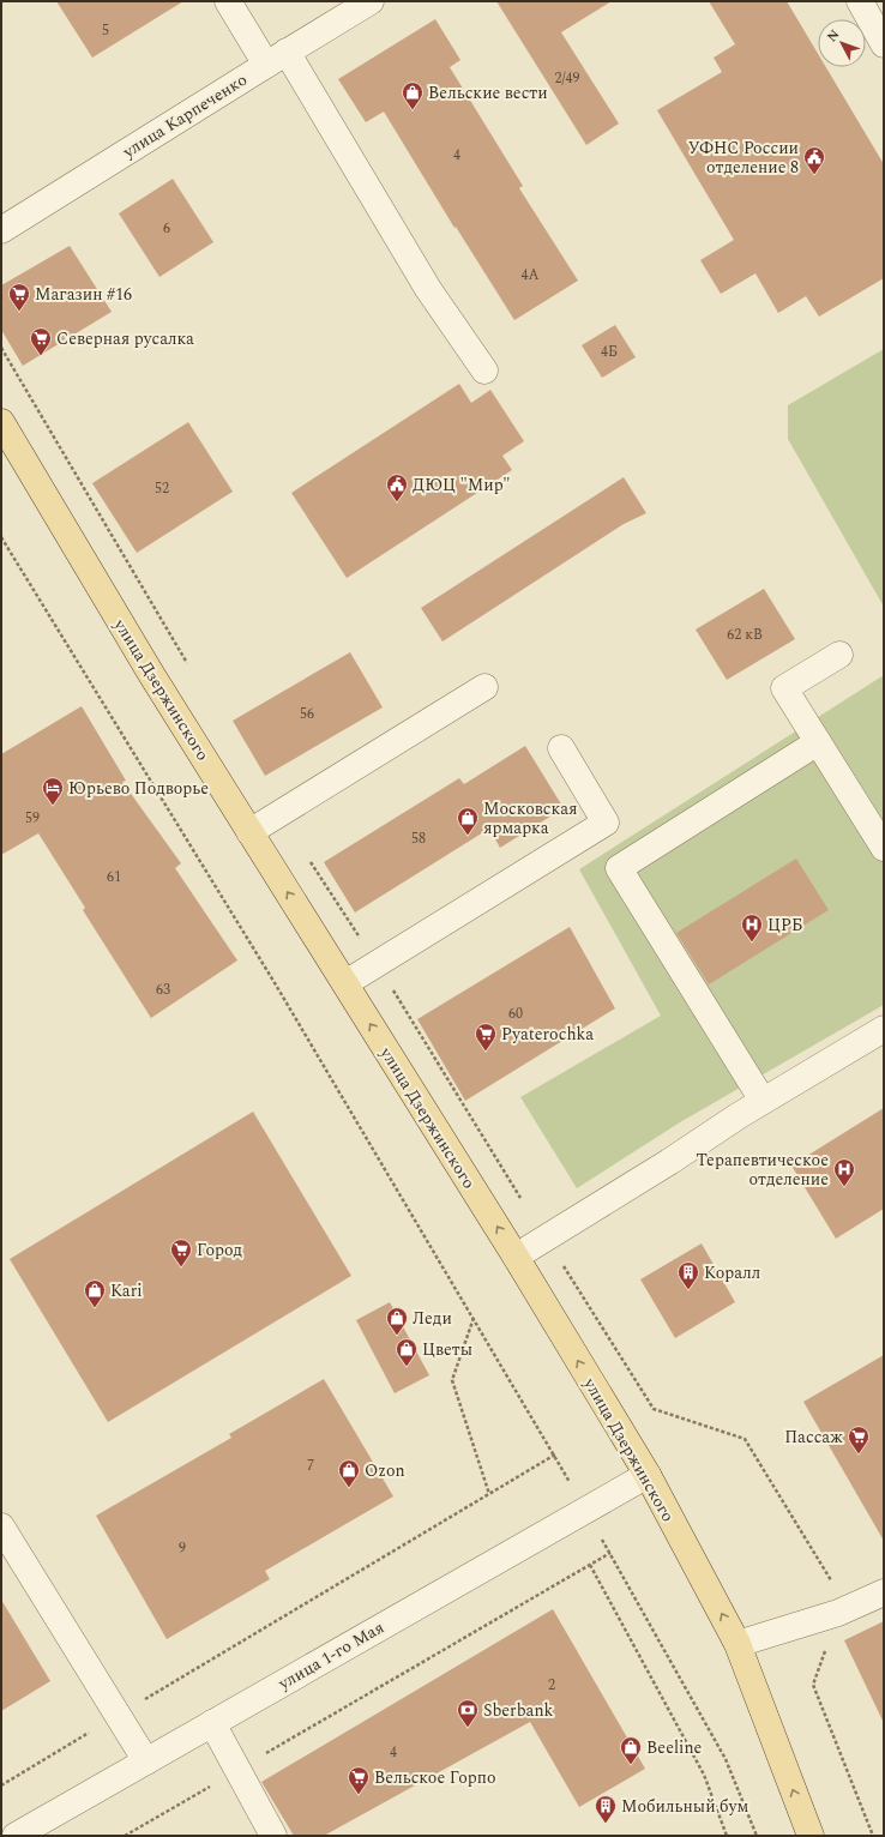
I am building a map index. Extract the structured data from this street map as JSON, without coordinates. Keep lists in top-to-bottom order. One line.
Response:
{"streets":{"main road":["улица Дзержинского"],"street":["улица Карпеченко","улица 1-го Мая"]},"crossings":[["улица Дзержинского","улица 1-го Мая"]],"one_way":["улица Дзержинского"],"places":{"shop":["Вельские вести","Московская ярмарка","Kari","Леди","Цветы","Ozon","Beeline"],"public building":["УФНС России отделение 8","ДЮЦ \"Мир\""],"supermarket":["Магазин #16","Северная русалка","Pyaterochka","Город","Пассаж","Вельское Горпо"],"hotel":["Юрьево Подворье"],"hospital":["ЦРБ","Терапевтическое отделение"],"building":["Коралл","Мобильный бум"],"bank":["Sberbank"]},"house_numbers":["5","2/49","4","6","4А","4Б","52","62 кВ","56","59","58","61","63","60","7","9","2","4"],"north":"top left"}
